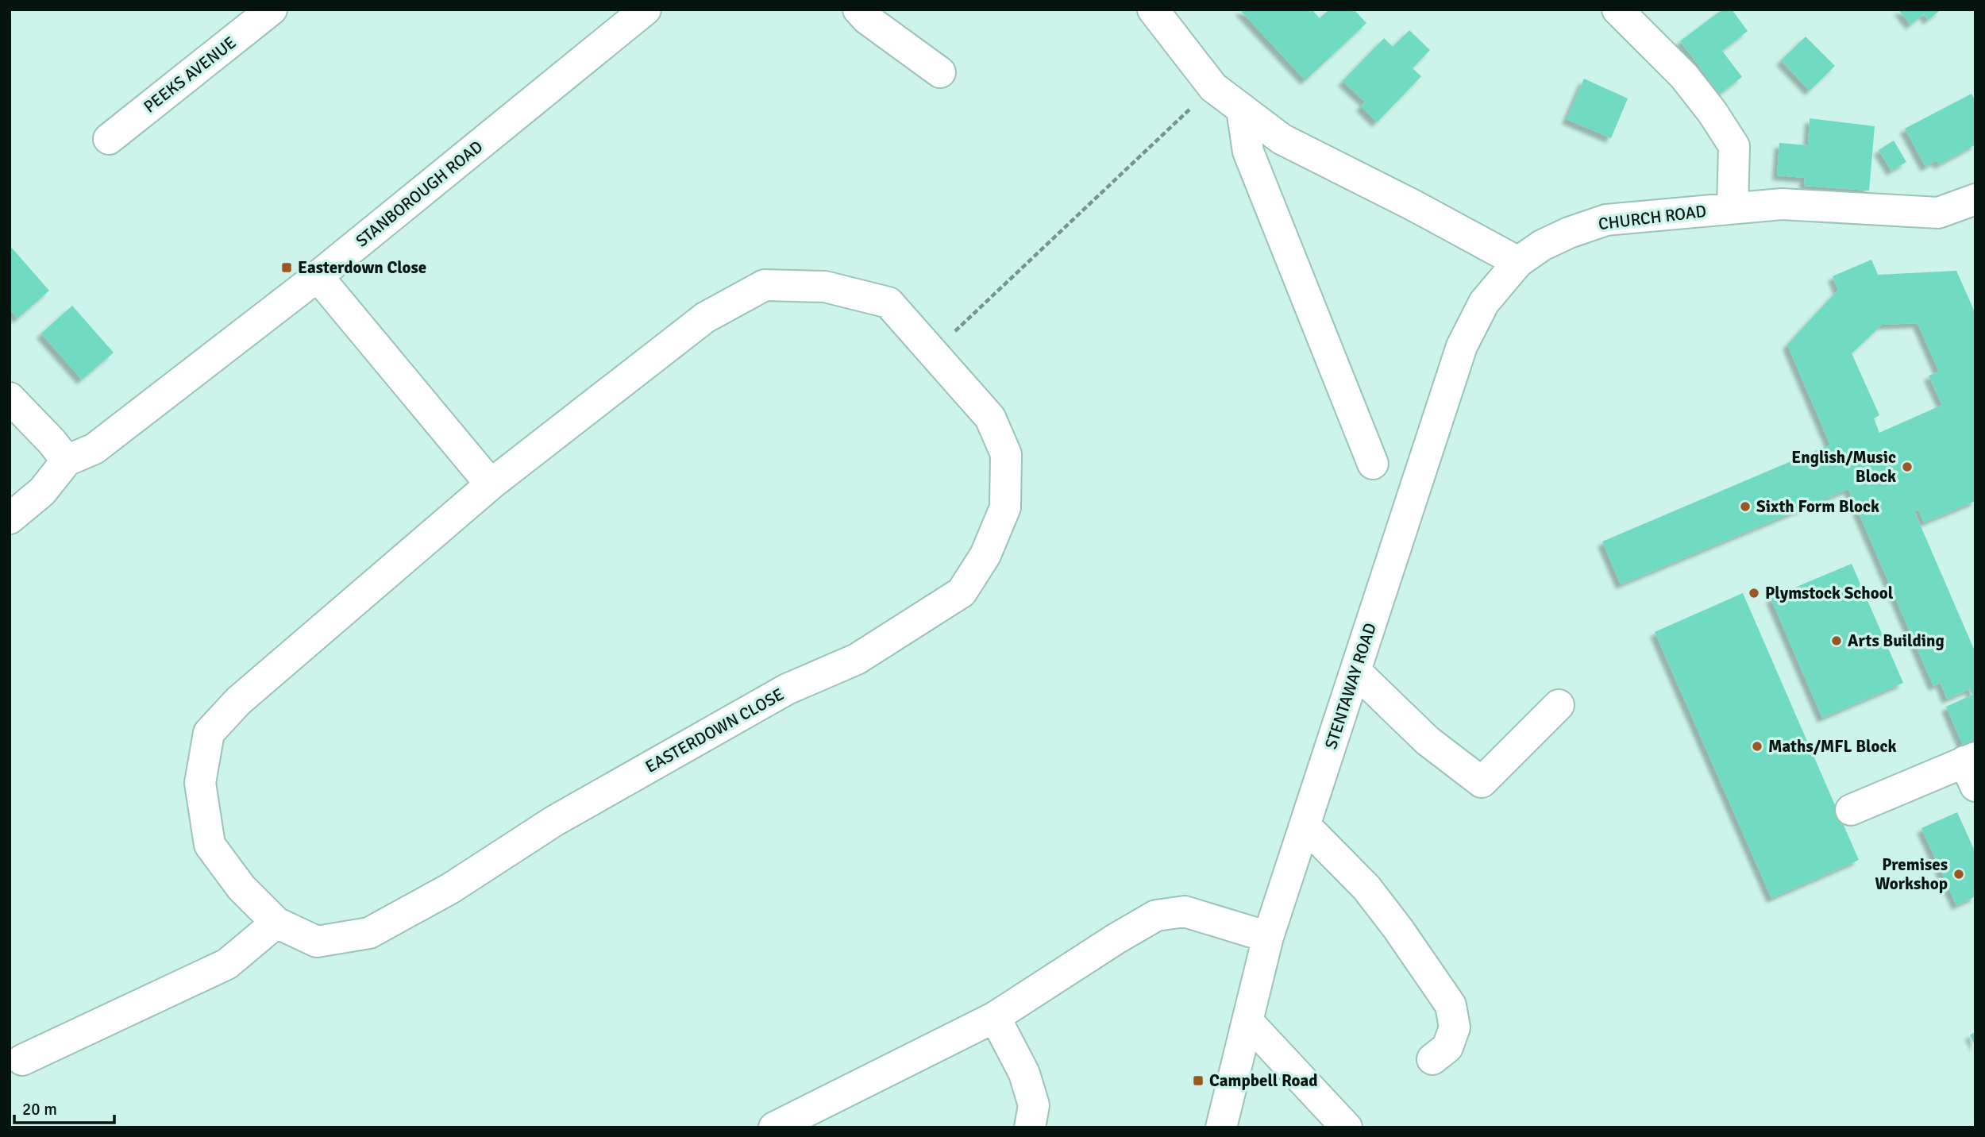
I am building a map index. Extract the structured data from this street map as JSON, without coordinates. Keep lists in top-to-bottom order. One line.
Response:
{"streets":{"street":["PEEKS AVENUE","STANBOROUGH ROAD","CHURCH ROAD","STENTAWAY ROAD","EASTERDOWN CLOSE"]},"crossings":[["CHURCH ROAD","STENTAWAY ROAD"]],"places":{"transit":["Easterdown Close","Campbell Road"],"other":["English/Music Block","Sixth Form Block","Plymstock School","Arts Building","Maths/MFL Block","Premises Workshop"]},"scale_bar":"20 m"}
